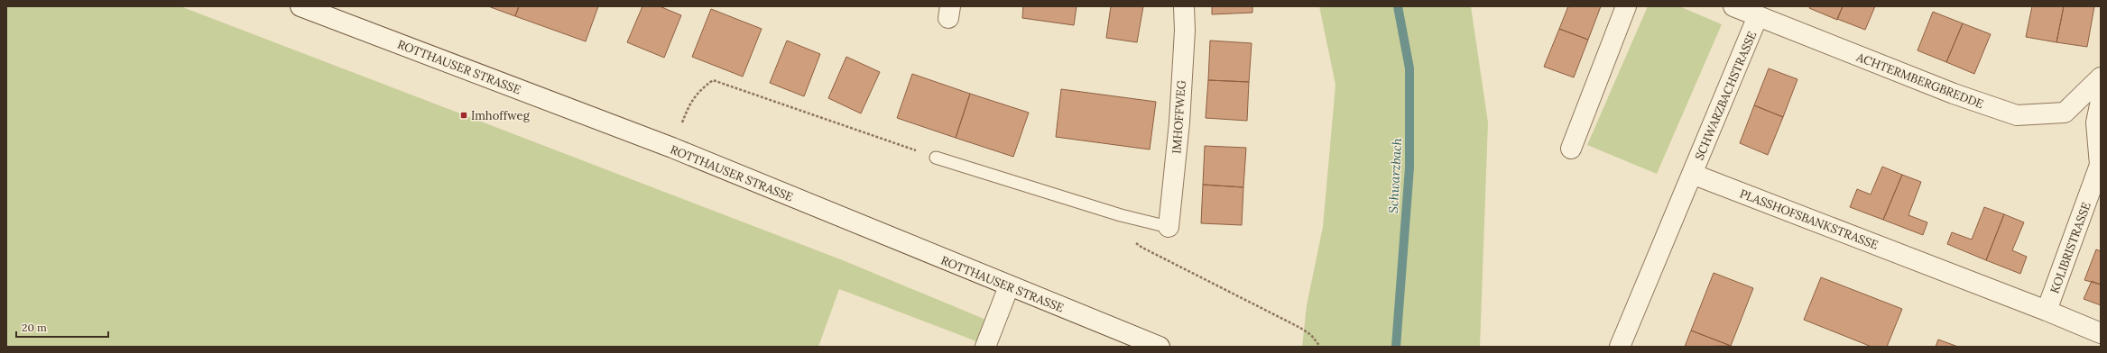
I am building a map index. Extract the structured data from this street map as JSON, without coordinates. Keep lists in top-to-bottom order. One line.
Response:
{"streets":{"street":["ROTTHAUSER STRASSE","ACHTERMBERGBREDDE","SCHWARZBACHSTRASSE","IMHOFFWEG","PLASSHOFSBANKSTRASSE","KOLIBRISTRASSE"]},"crossings":[["ACHTERMBERGBREDDE","SCHWARZBACHSTRASSE"],["SCHWARZBACHSTRASSE","PLASSHOFSBANKSTRASSE"],["PLASSHOFSBANKSTRASSE","KOLIBRISTRASSE"]],"water":["Schwarzbach"],"places":{"transit":["Imhoffweg"]},"scale_bar":"20 m"}
